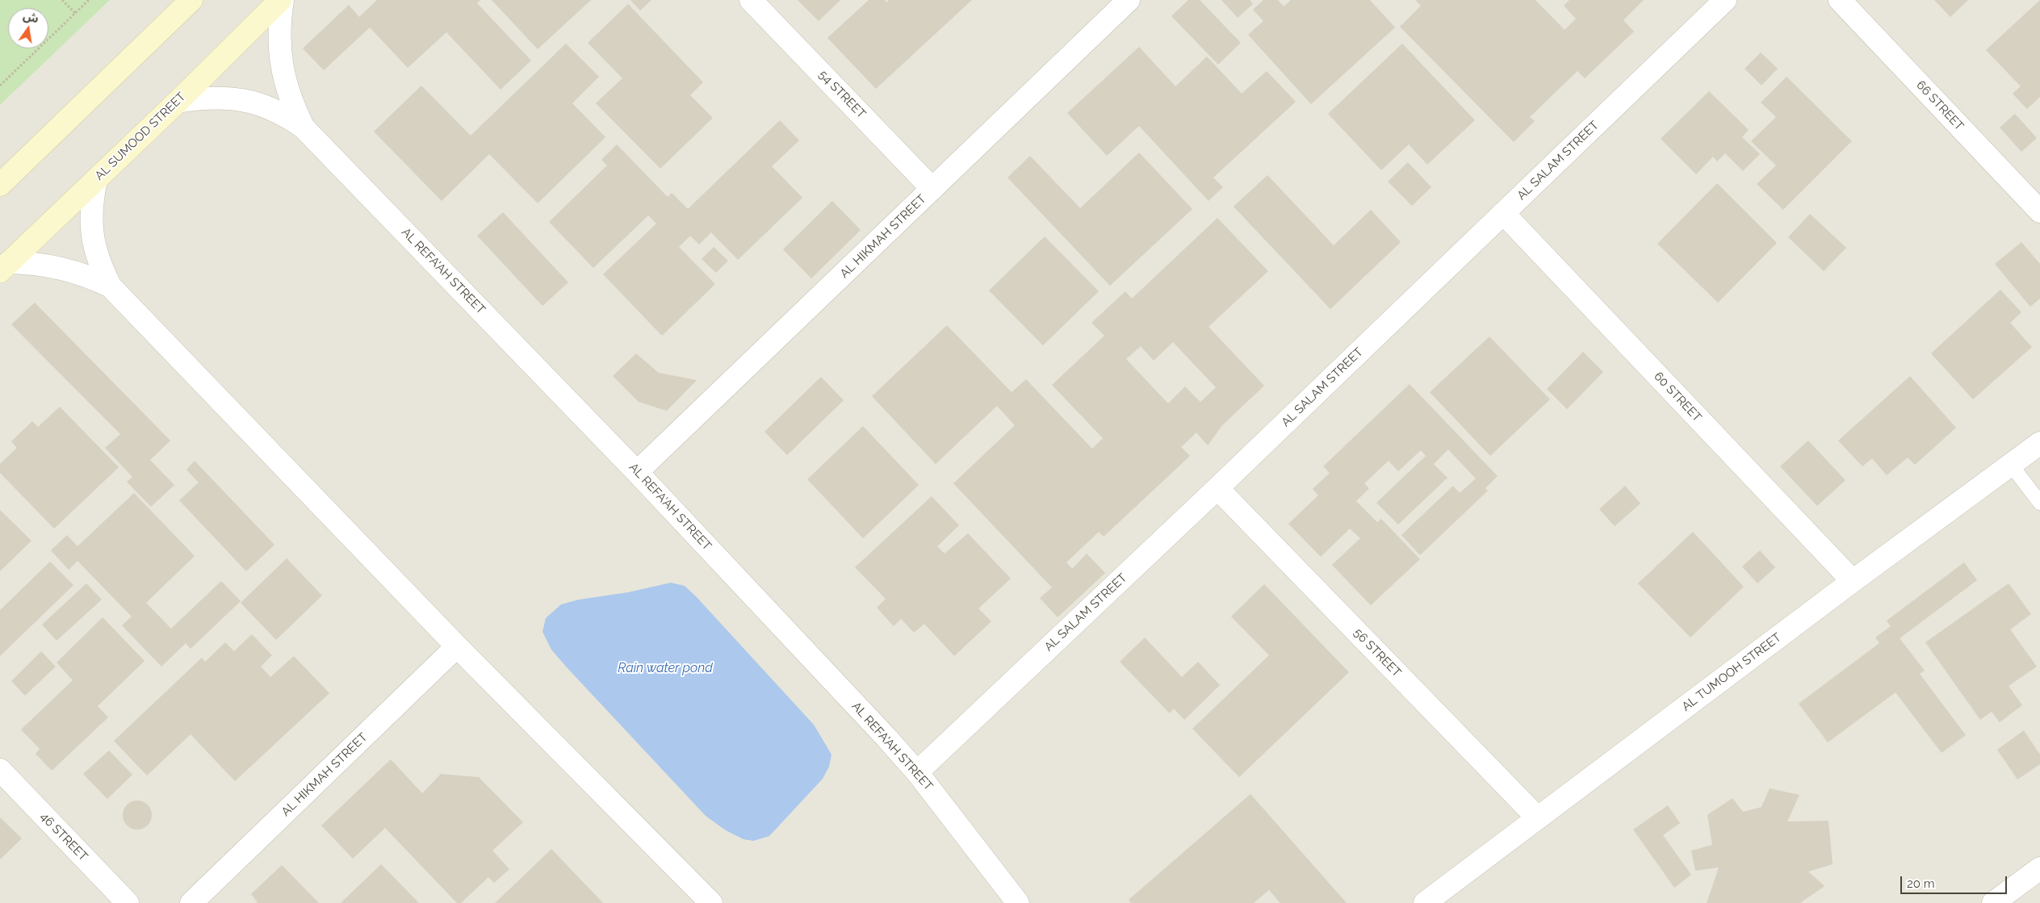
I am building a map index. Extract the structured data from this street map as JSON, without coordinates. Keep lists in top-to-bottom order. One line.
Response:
{"streets":{"street":["54 STREET","66 STREET","AL SUMOOD STREET","AL SALAM STREET","AL HIKMAH STREET","AL REFA'AH STREET","60 STREET","56 STREET","AL TUMOOH STREET","46 STREET"]},"crossings":[["54 STREET","AL HIKMAH STREET"],["AL SUMOOD STREET","AL REFA'AH STREET"],["AL SALAM STREET","AL REFA'AH STREET"],["AL SALAM STREET","60 STREET"],["AL SALAM STREET","56 STREET"],["AL HIKMAH STREET","AL REFA'AH STREET"],["60 STREET","AL TUMOOH STREET"],["56 STREET","AL TUMOOH STREET"]],"water":["Rain water pond"],"scale_bar":"20 m","north":"top"}
